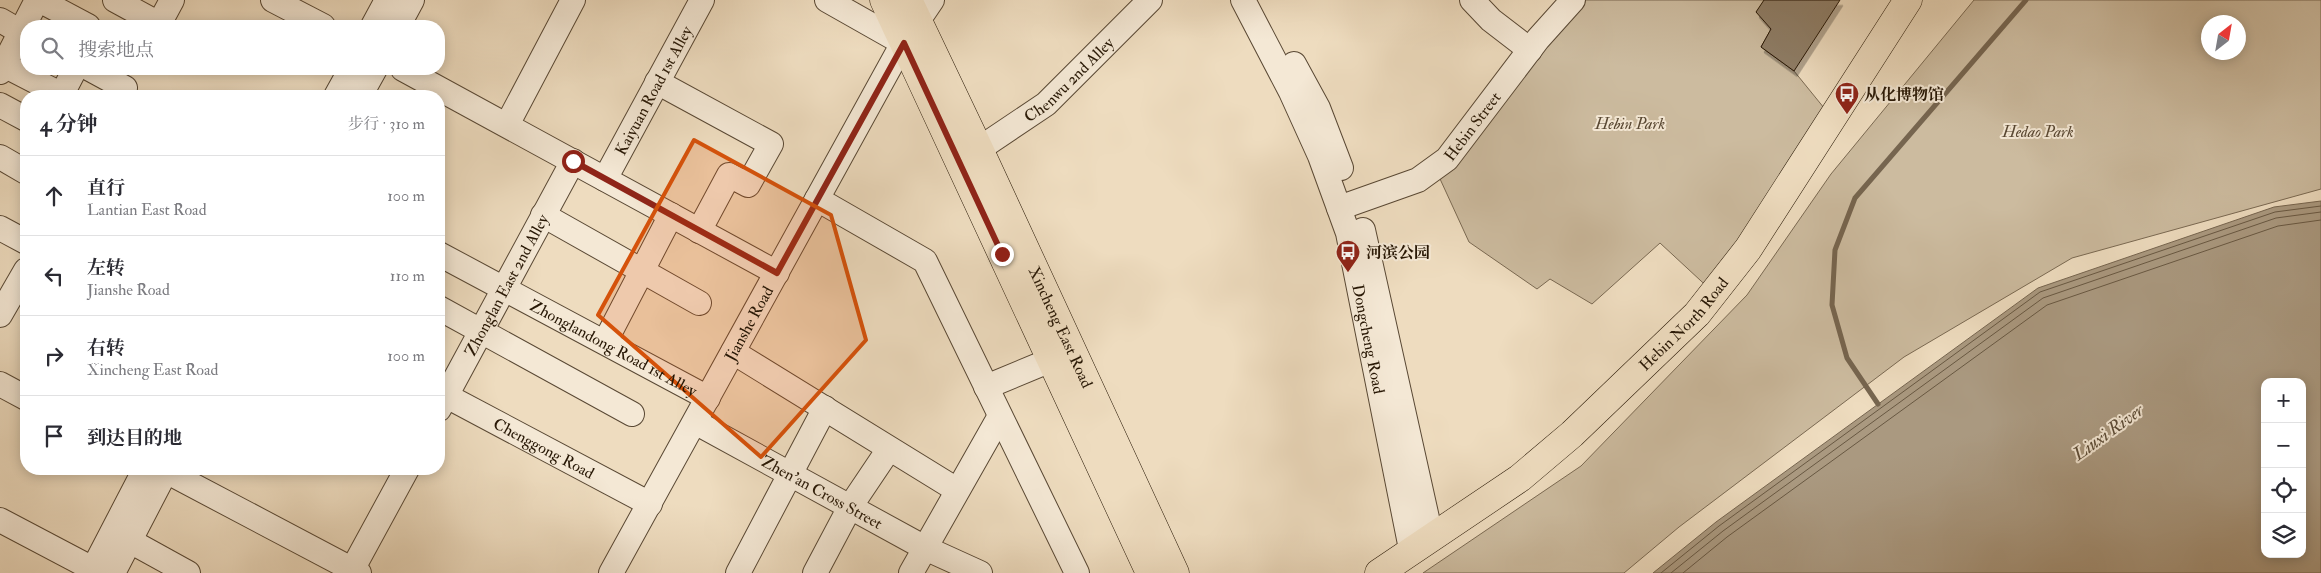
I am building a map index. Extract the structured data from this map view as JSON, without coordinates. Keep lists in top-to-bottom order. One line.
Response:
{"streets":{"main road":["Hebin North Road","Xincheng East Road"],"street":["Chenwu 2nd Alley","Kaiyuan Road 1st Alley","Hebin Street","Zhonglan East 2nd Alley","Jianshe Road","Dongcheng Road","Zhonglandong Road 1st Alley","Chenggong Road","Zhen'an Cross Street"]},"crossings":[["Chenwu 2nd Alley","Xincheng East Road"],["Hebin Street","Dongcheng Road"],["Zhonglan East 2nd Alley","Zhonglandong Road 1st Alley"],["Jianshe Road","Xincheng East Road"],["Jianshe Road","Zhonglandong Road 1st Alley"],["Jianshe Road","Chenggong Road"],["Jianshe Road","Zhen'an Cross Street"],["Hebin North Road","Dongcheng Road"]],"water":["Liuxi River"],"parks":["Hebin Park","Hedao Park"],"places":{"bus stop":["从化博物馆","河滨公园"]},"north":"top right","page":{"search":"搜索地点","heading":["4 分钟","步行 · 310 m"],"list":[["直行","Lantian East Road","100 m"],["左转","Jianshe Road","110 m"],["右转","Xincheng East Road","100 m"],"到达目的地"],"map_buttons":["+","−"]}}
